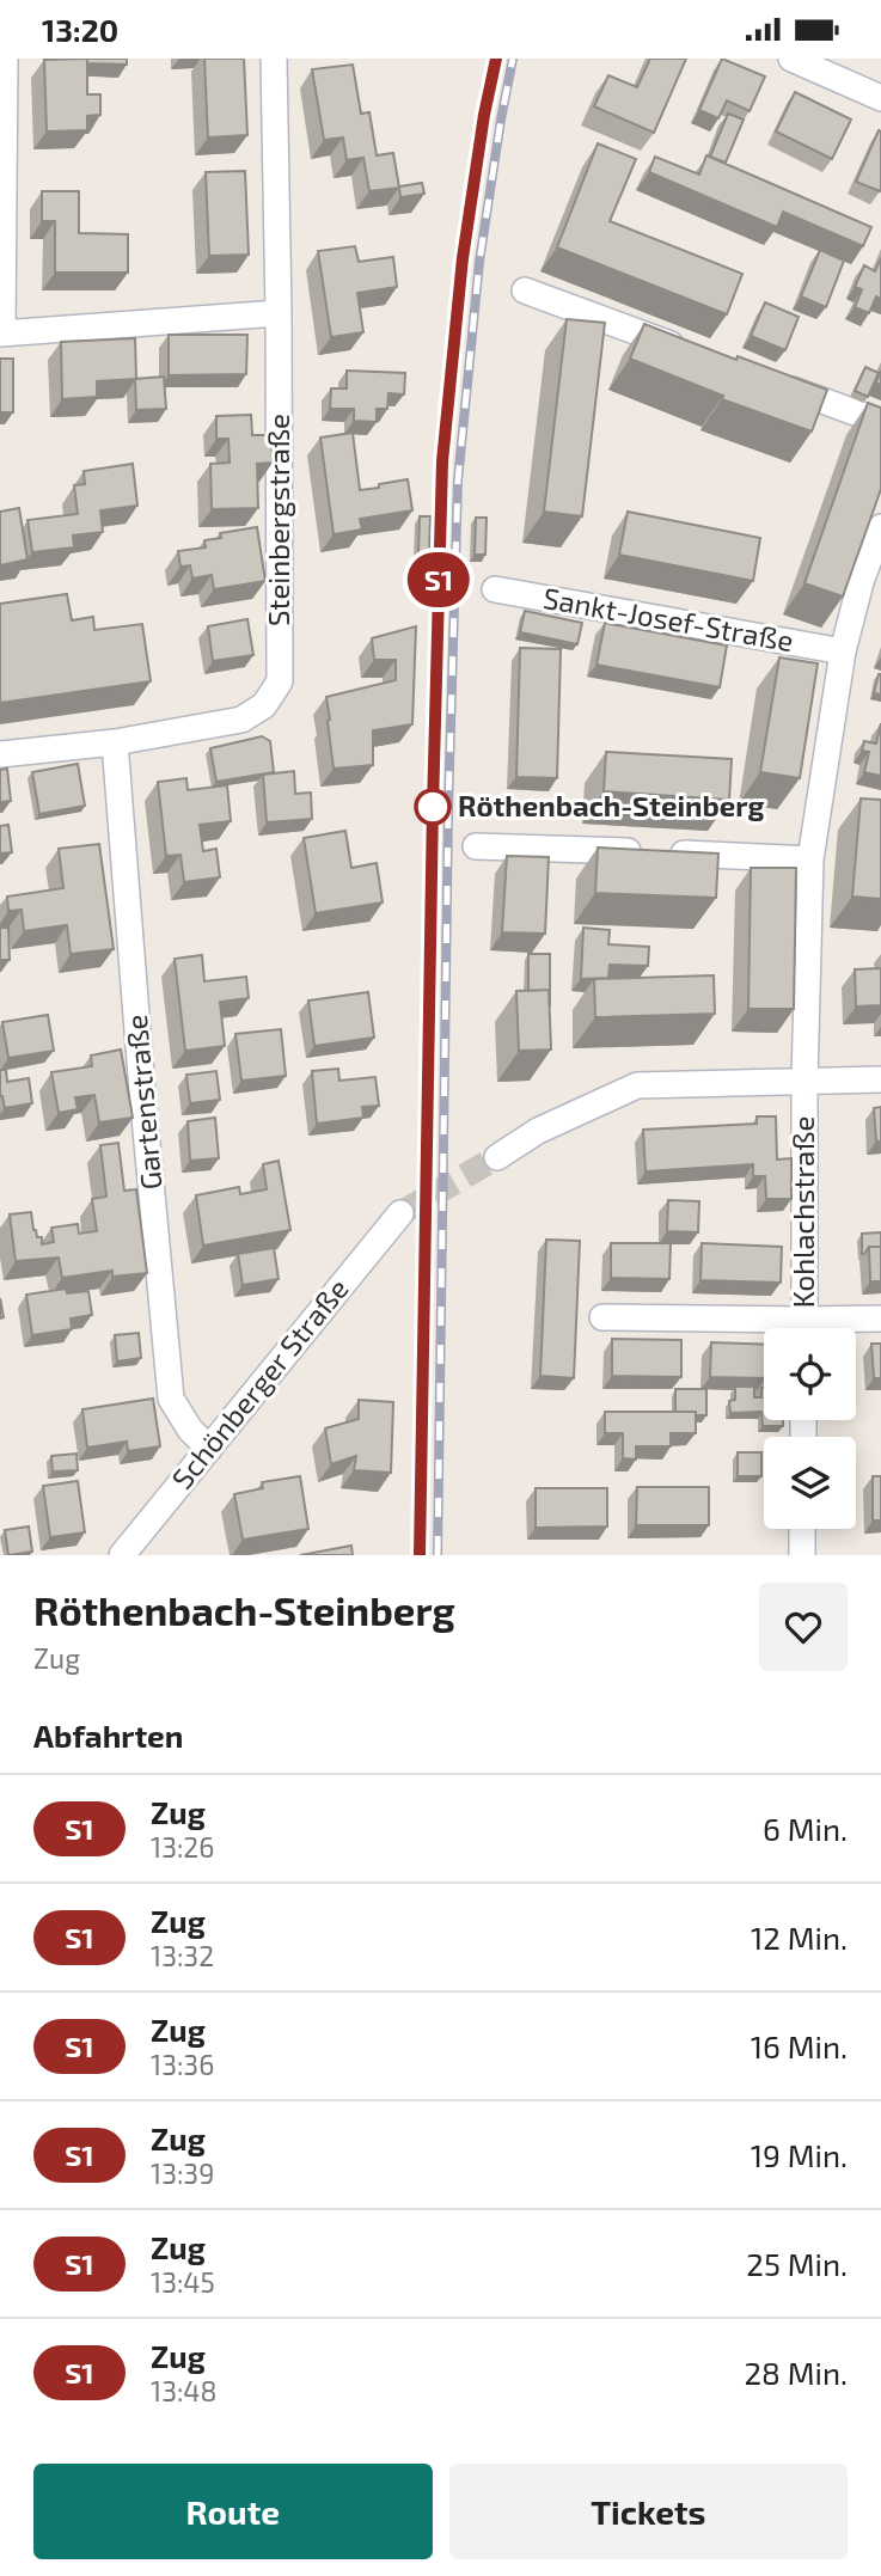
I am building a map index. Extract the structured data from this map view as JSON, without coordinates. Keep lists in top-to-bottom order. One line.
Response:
{"streets":{"street":["Steinbergstraße","Sankt-Josef-Straße","Gartenstraße","Kohlachstraße","Schönberger Straße"]},"crossings":[["Steinbergstraße","Gartenstraße"],["Sankt-Josef-Straße","Kohlachstraße"],["Gartenstraße","Schönberger Straße"]],"places":["Röthenbach-Steinberg"],"page":{"status":"13:20","on_map":"S1","heading":[["Röthenbach-Steinberg","Zug"],"Abfahrten"],"list":[{"mark":"S1","name":"Zug","note":"13:26","value":"6 Min."},{"mark":"S1","name":"Zug","note":"13:32","value":"12 Min."},{"mark":"S1","name":"Zug","note":"13:36","value":"16 Min."},{"mark":"S1","name":"Zug","note":"13:39","value":"19 Min."},{"mark":"S1","name":"Zug","note":"13:45","value":"25 Min."},{"mark":"S1","name":"Zug","note":"13:48","value":"28 Min."}],"buttons":["Route","Tickets"]}}
